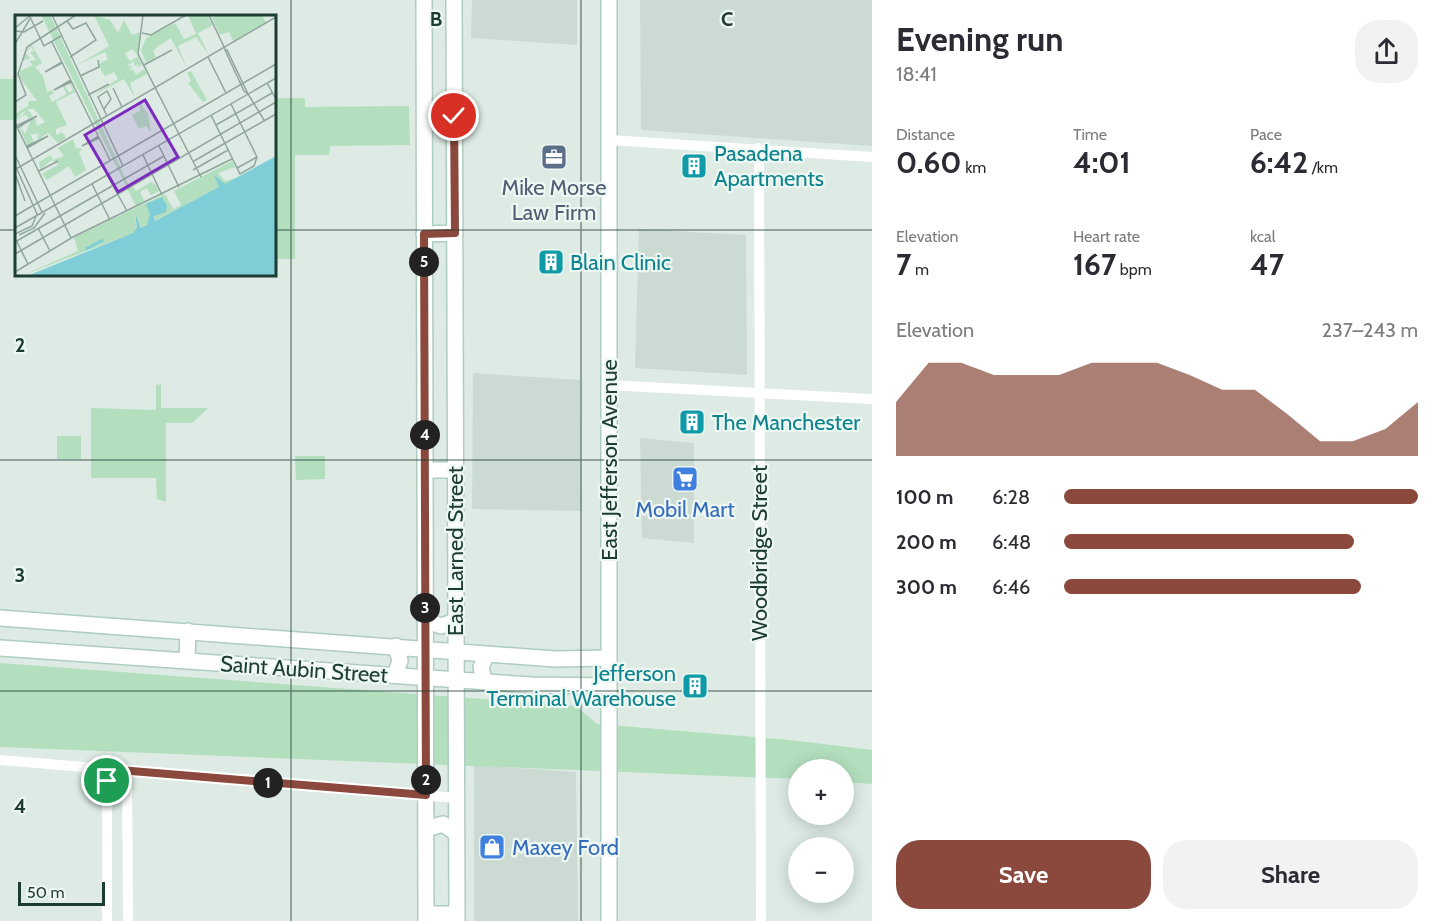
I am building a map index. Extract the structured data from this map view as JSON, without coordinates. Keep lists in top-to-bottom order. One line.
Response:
{"streets":{"main road":["East Jefferson Avenue","East Larned Street","Saint Aubin Street"],"street":["Woodbridge Street"]},"crossings":[["East Jefferson Avenue","Saint Aubin Street"],["East Larned Street","Saint Aubin Street"]],"places":{"office":["Mike Morse Law Firm"],"building":["Pasadena Apartments","Blain Clinic","The Manchester","Jefferson Terminal Warehouse"],"supermarket":["Mobil Mart"],"shop":["Maxey Ford"]},"scale_bar":"50 m","page":{"heading":["Evening run","18:41"],"stats":[["Distance","0.60 km"],["Time","4:01"],["Pace","6:42 /km"],["Elevation","7 m"],["Heart rate","167 bpm"],["kcal","47"]],"pins":["5","4","3","2","1"],"chart":["Elevation","237–243 m"],"list":[{"name":"100 m","note":"6:28"},{"name":"200 m","note":"6:48"},{"name":"300 m","note":"6:46"}],"map_buttons":["+","−"],"buttons":["Save","Share"],"scale":"50 m"},"grid":{"columns":["B","C"],"rows":["2","3","4"]}}
